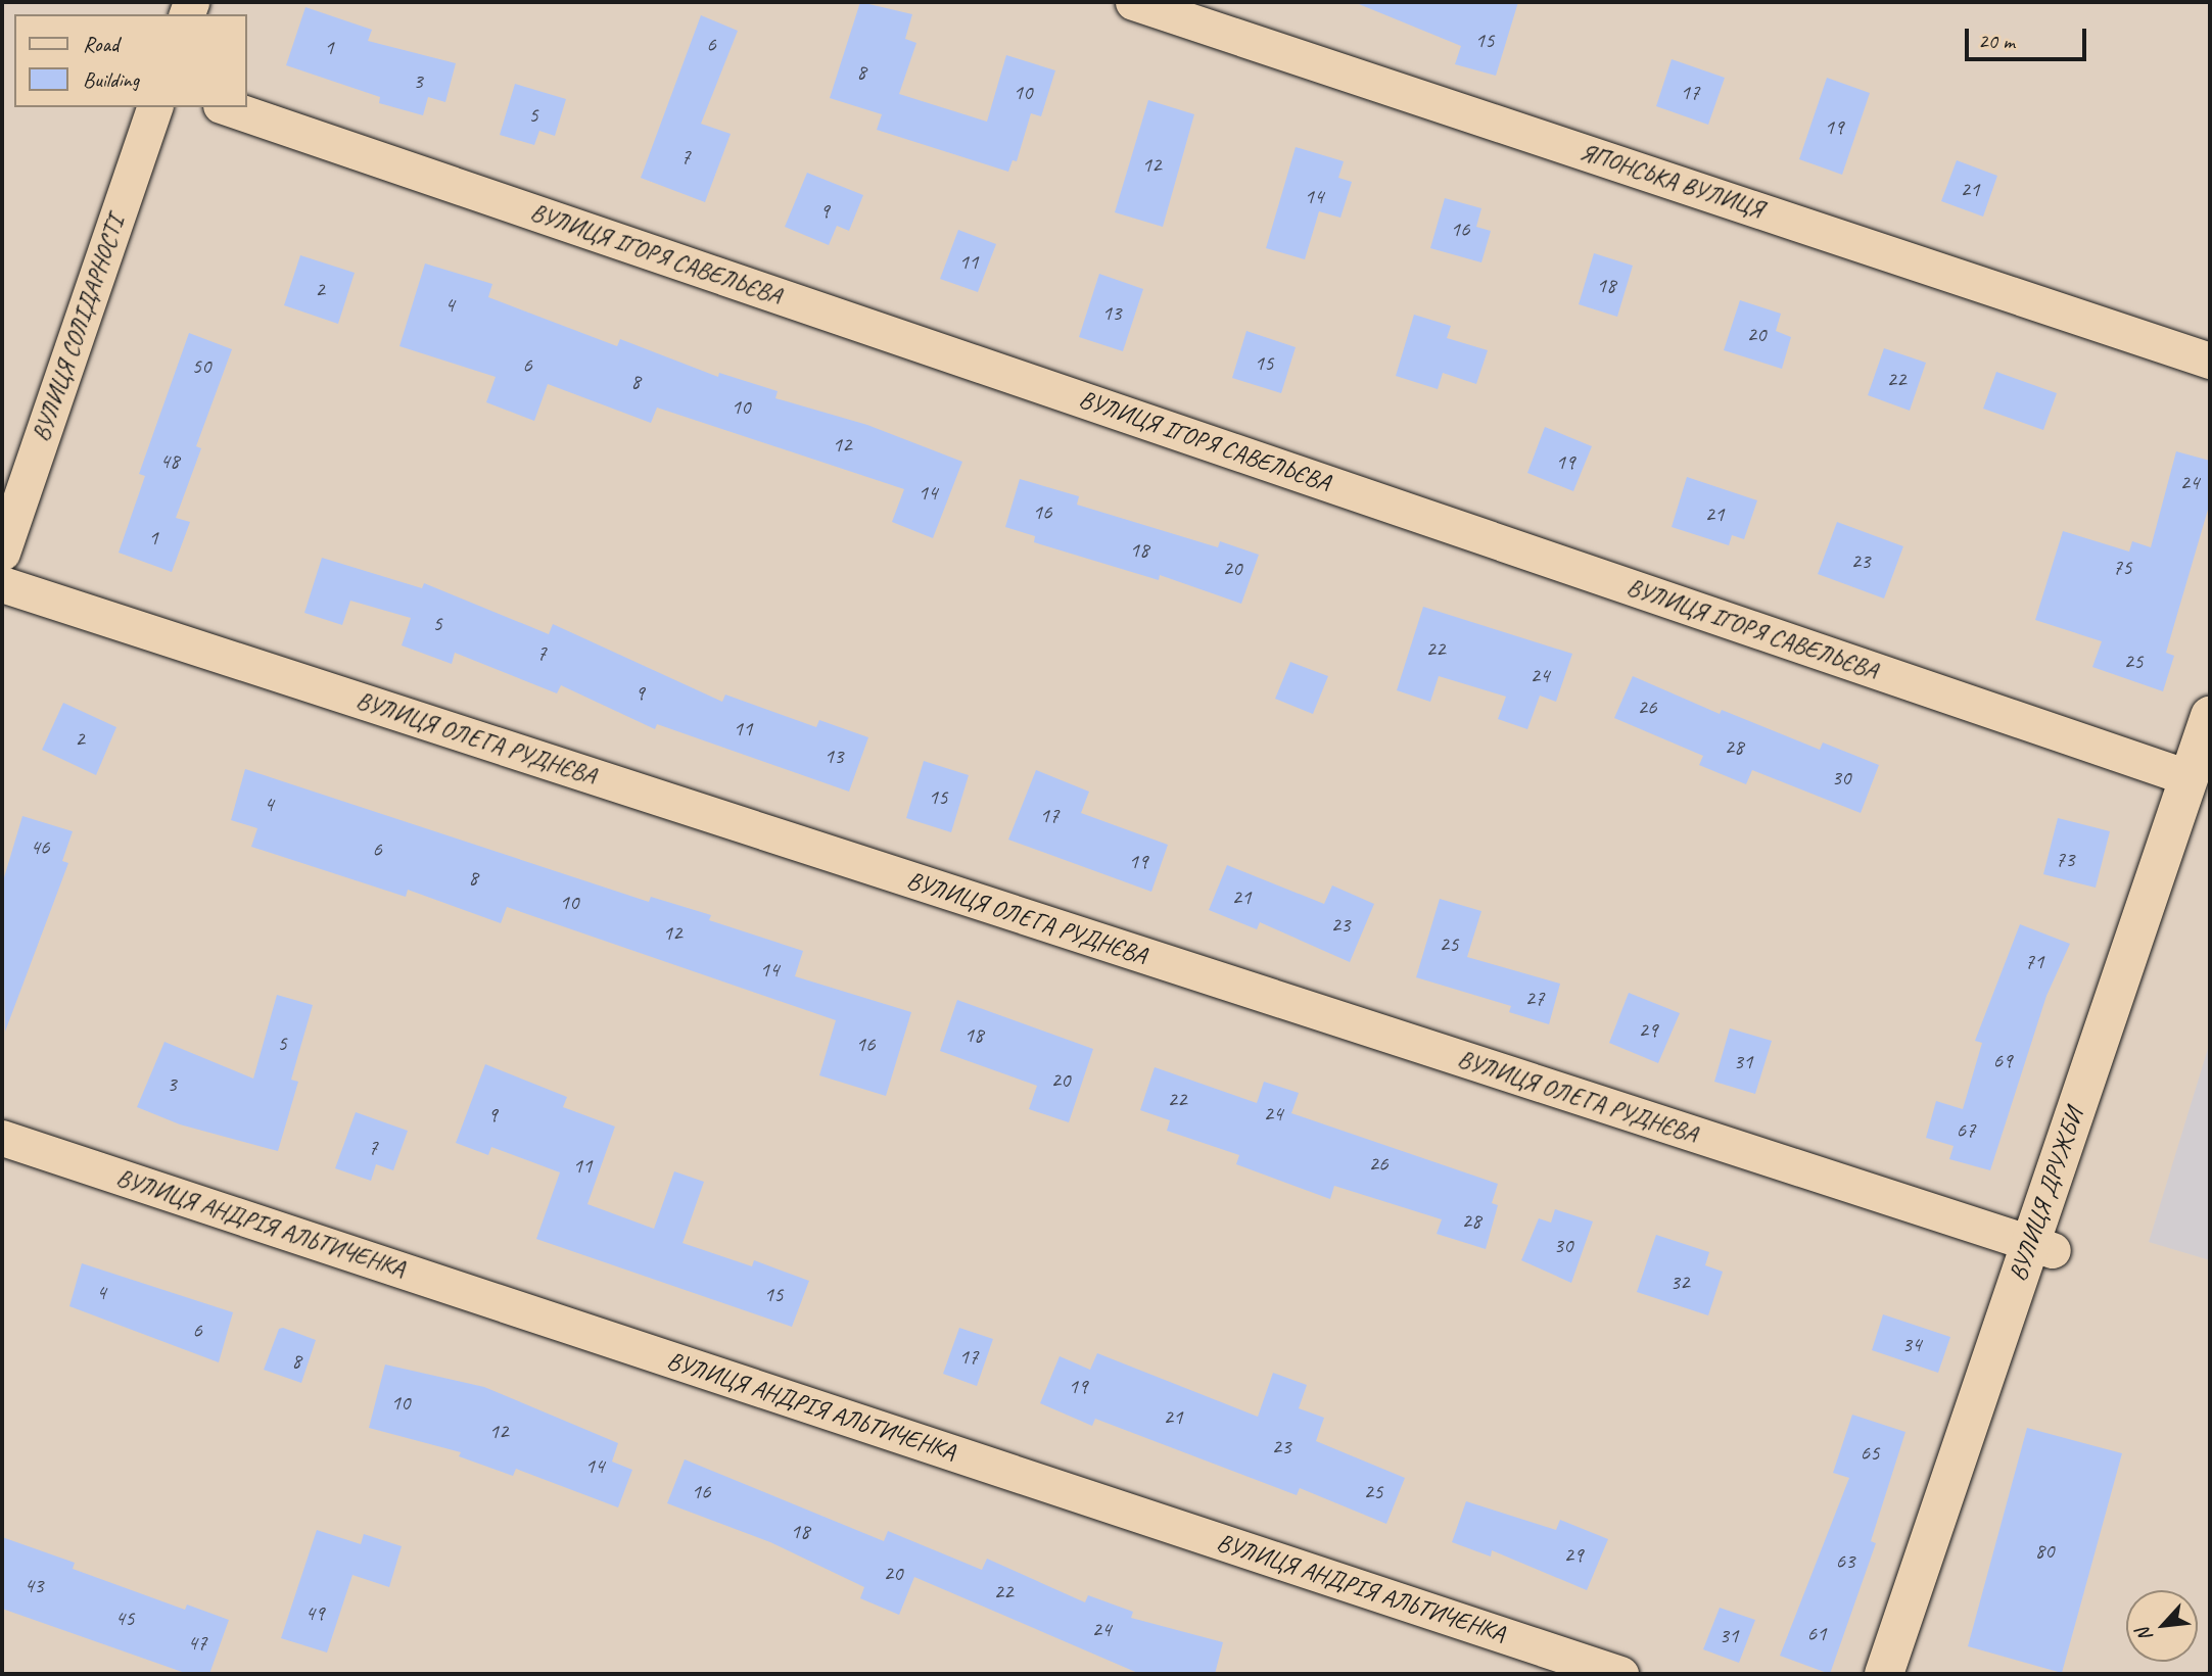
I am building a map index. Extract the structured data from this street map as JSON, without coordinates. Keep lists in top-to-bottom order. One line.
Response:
{"streets":{"street":["ЯПОНСЬКА ВУЛИЦЯ","ВУЛИЦЯ ІГОРЯ САВЕЛЬЄВА","ВУЛИЦЯ СОЛІДАРНОСТІ","ВУЛИЦЯ ОЛЕГА РУДНЄВА","ВУЛИЦЯ ДРУЖБИ","ВУЛИЦЯ АНДРІЯ АЛЬТИЧЕНКА"]},"crossings":[["ВУЛИЦЯ ІГОРЯ САВЕЛЬЄВА","ВУЛИЦЯ ДРУЖБИ"],["ВУЛИЦЯ ОЛЕГА РУДНЄВА","ВУЛИЦЯ ДРУЖБИ"]],"house_numbers":["15","6","1","8","3","10","17","5","19","7","12","21","14","9","16","11","18","2","4","13","20","15","6","50","22","8","10","12","48","19","24","14","16","21","1","18","23","75","20","5","22","7","25","24","9","26","11","2","28","13","30","15","4","17","46","6","73","19","8","21","10","23","12","25","71","14","27","29","18","5","16","69","31","20","3","22","24","9","67","7","26","11","28","30","32","4","15","6","34","17","8","19","10","21","12","23","65","14","16","25","18","80","29","63","20","43","22","49","45","24","61","31","47"],"legend":["Road","Building"],"scale_bar":"20 m","north":"bottom left"}
